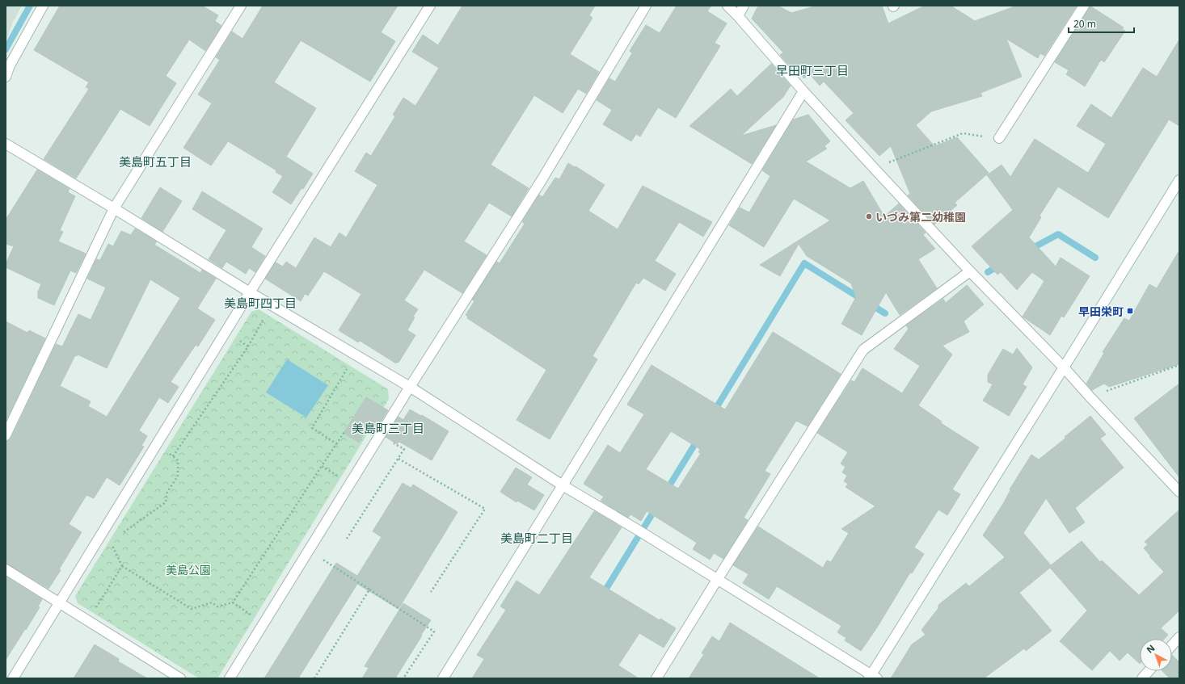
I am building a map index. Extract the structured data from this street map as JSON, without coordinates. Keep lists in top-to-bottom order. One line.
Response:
{"districts":["早田町三丁目","美島町五丁目","美島町四丁目","美島町三丁目","美島町二丁目"],"parks":["美島公園"],"places":{"other":["いづみ第二幼稚園"],"transit":["早田栄町"]},"scale_bar":"20 m","north":"top left"}
